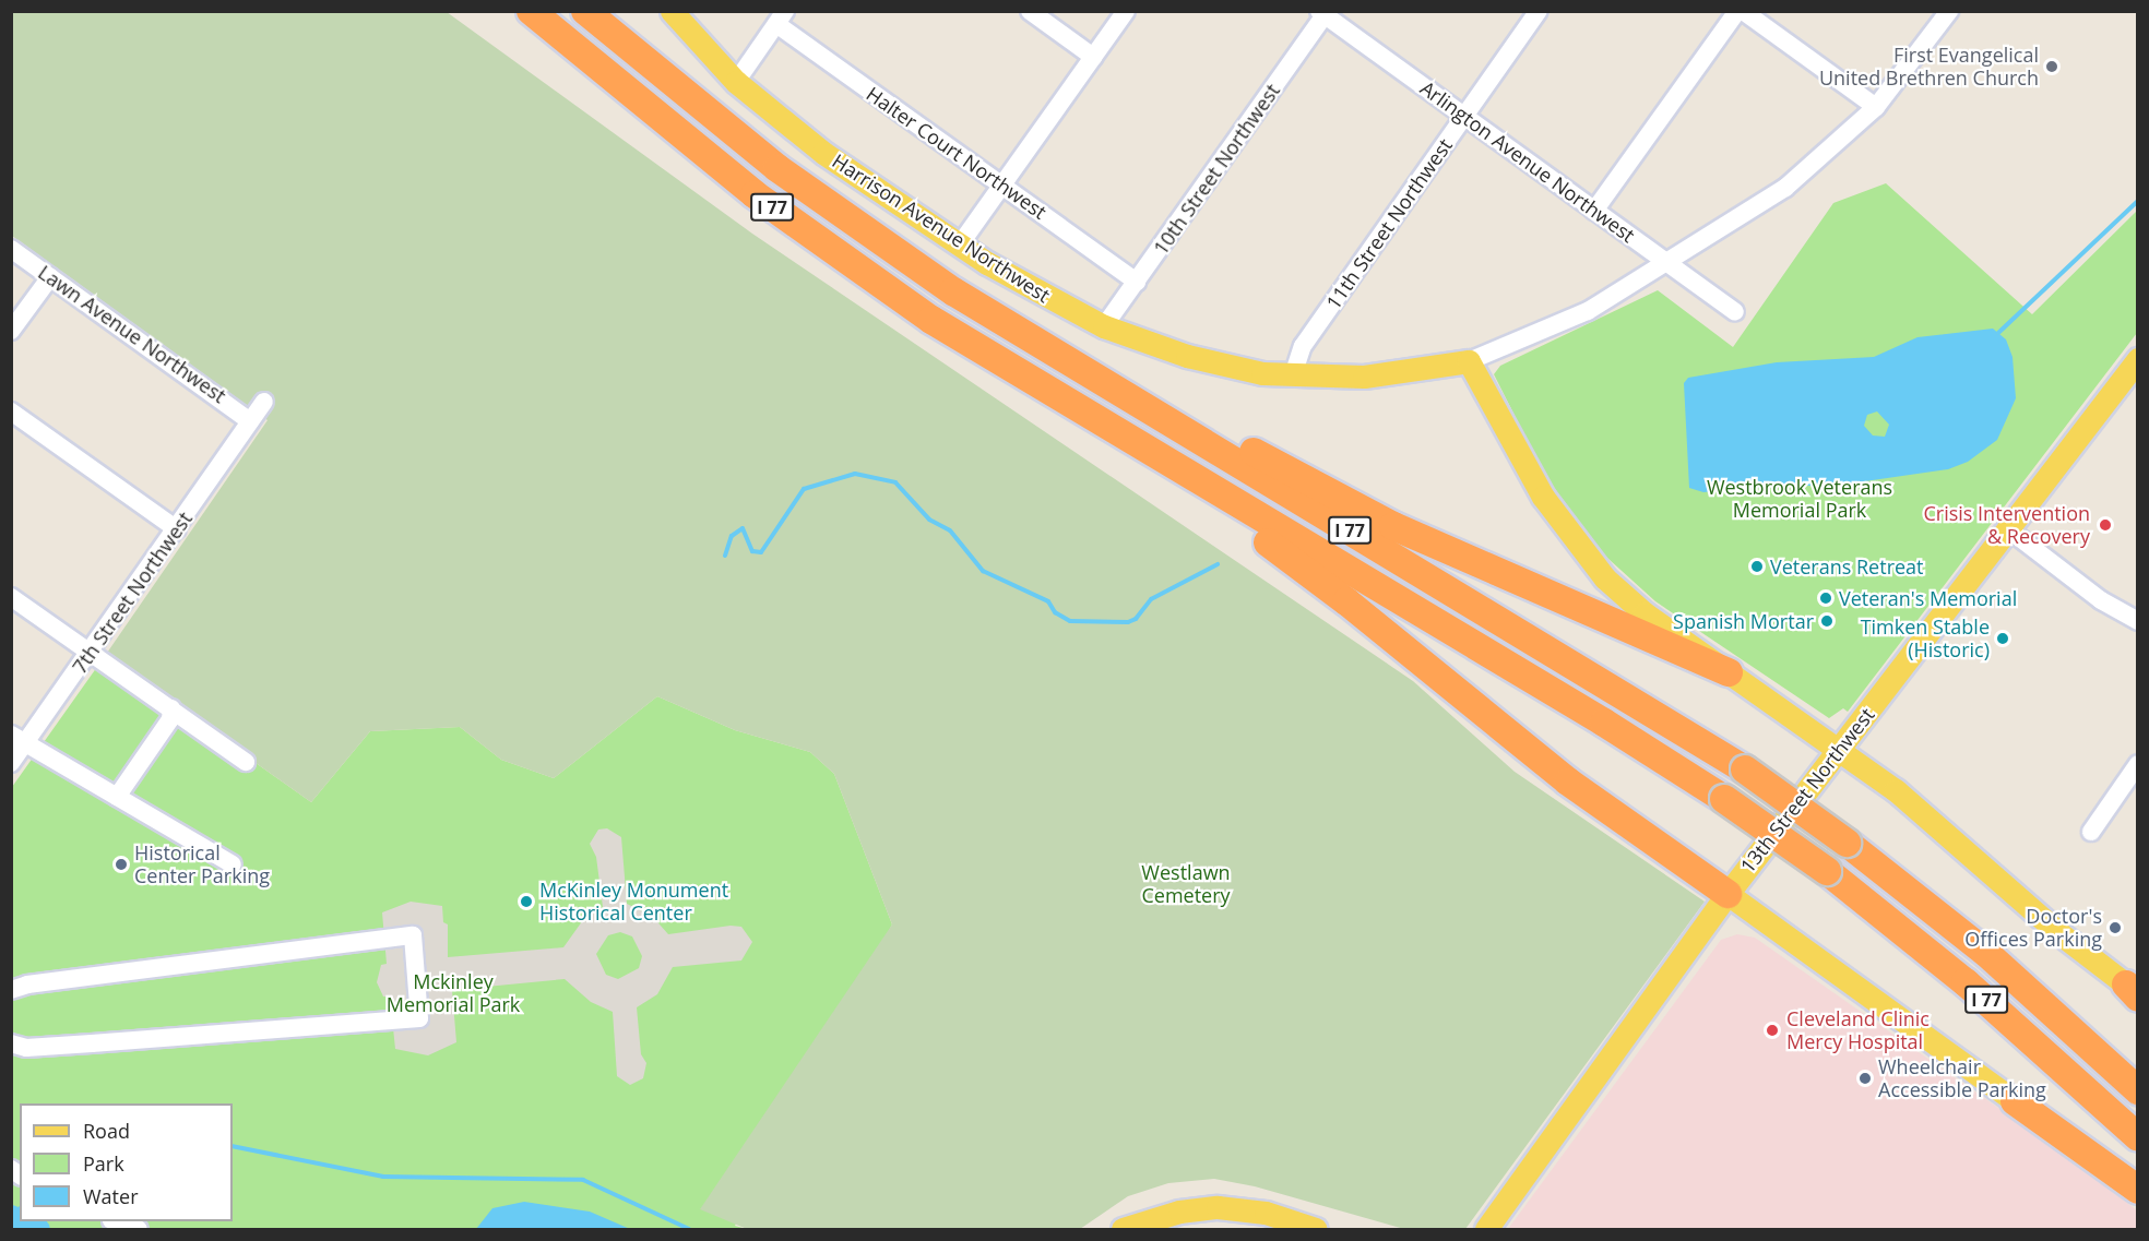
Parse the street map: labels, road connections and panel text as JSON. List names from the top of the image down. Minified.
{"streets":{"highway":["I 77"],"main road":["Harrison Avenue Northwest","13th Street Northwest"],"street":["Halter Court Northwest","Arlington Avenue Northwest","10th Street Northwest","11th Street Northwest","Lawn Avenue Northwest","7th Street Northwest"]},"crossings":[["Halter Court Northwest","10th Street Northwest"],["Arlington Avenue Northwest","10th Street Northwest"],["Arlington Avenue Northwest","11th Street Northwest"],["10th Street Northwest","Harrison Avenue Northwest"],["11th Street Northwest","Harrison Avenue Northwest"],["Lawn Avenue Northwest","7th Street Northwest"]],"parks":["Westbrook Veterans Memorial Park","Westlawn Cemetery","Mckinley Memorial Park"],"places":["First Evangelical United Brethren Church","Crisis Intervention & Recovery","Veterans Retreat","Veteran's Memorial","Spanish Mortar","Timken Stable (Historic)","Historical Center Parking","McKinley Monument Historical Center","Doctor's Offices Parking","Cleveland Clinic Mercy Hospital","Wheelchair Accessible Parking"],"legend":["Road","Park","Water"]}
